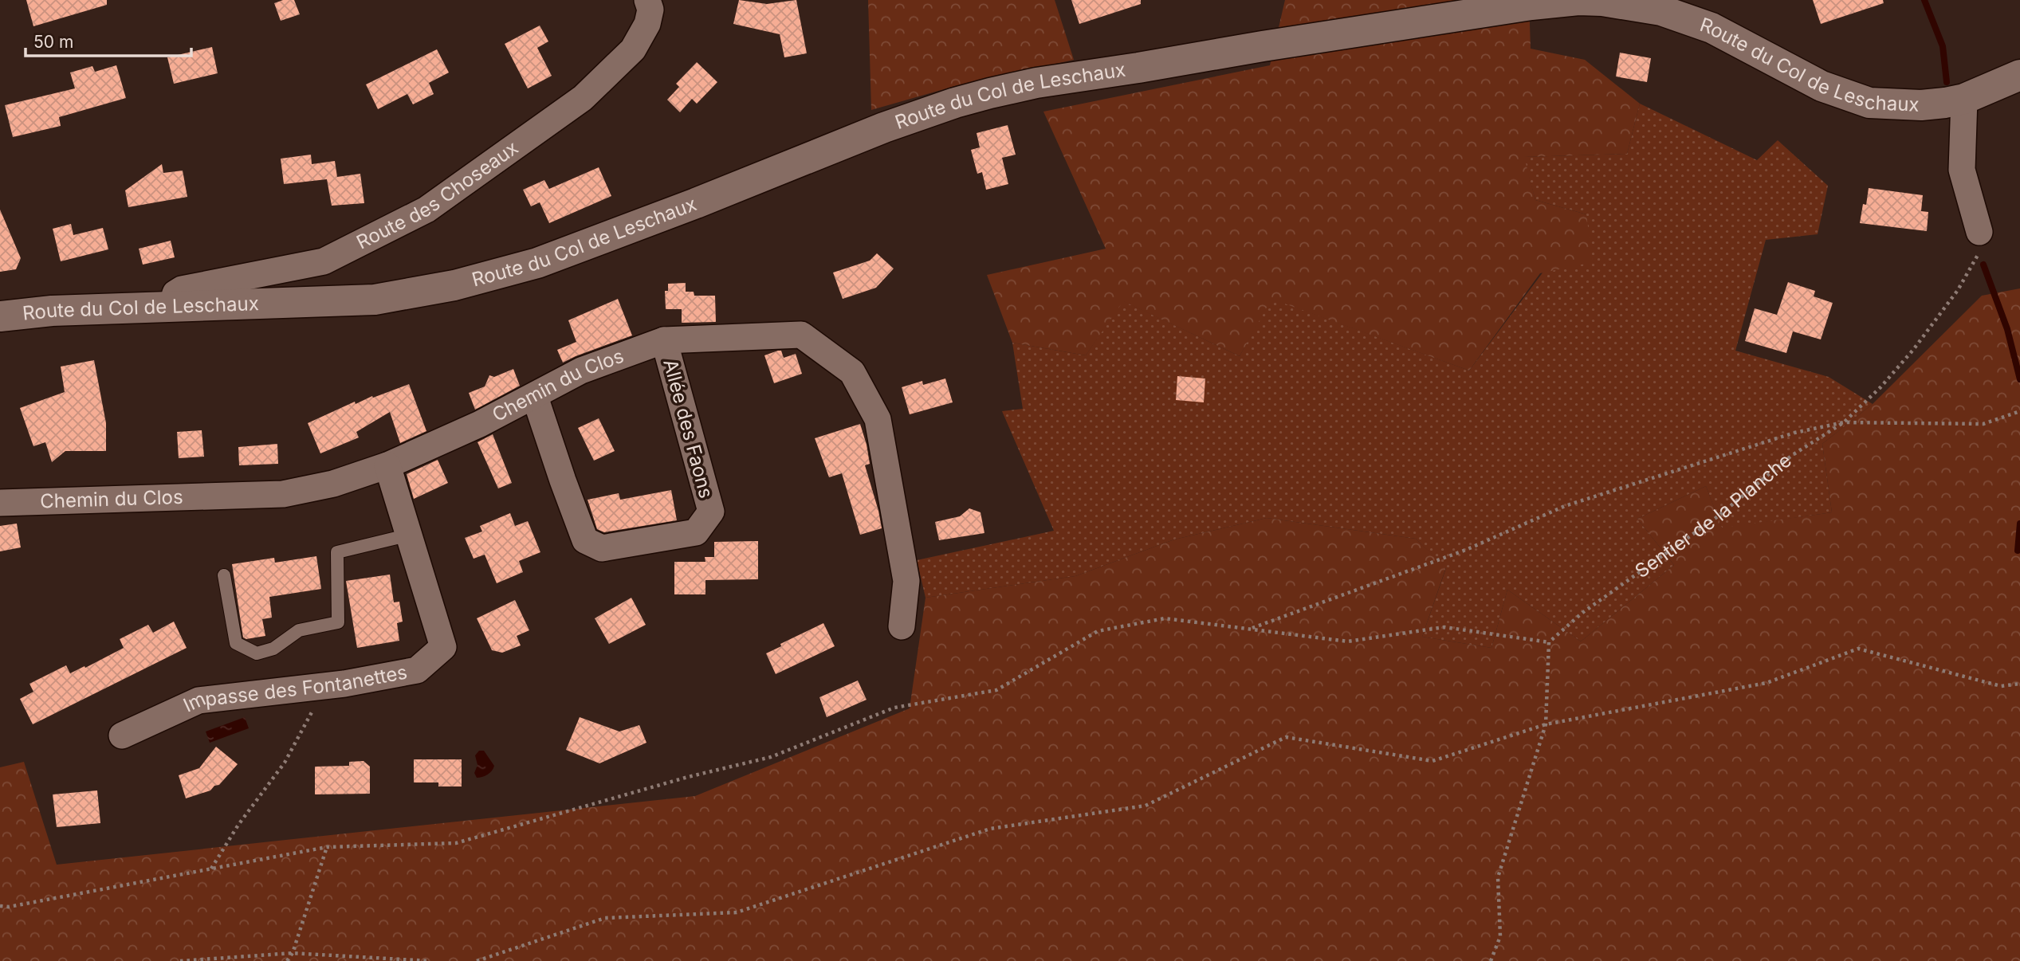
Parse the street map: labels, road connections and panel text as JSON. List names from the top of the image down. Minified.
{"streets":{"main road":["Route du Col de Leschaux"],"street":["Route des Choseaux","Chemin du Clos","Allée des Faons","Impasse des Fontanettes"],"path":["Sentier de la Planche"]},"crossings":[["Route du Col de Leschaux","Route des Choseaux"],["Chemin du Clos","Allée des Faons"],["Chemin du Clos","Impasse des Fontanettes"]],"scale_bar":"50 m"}
